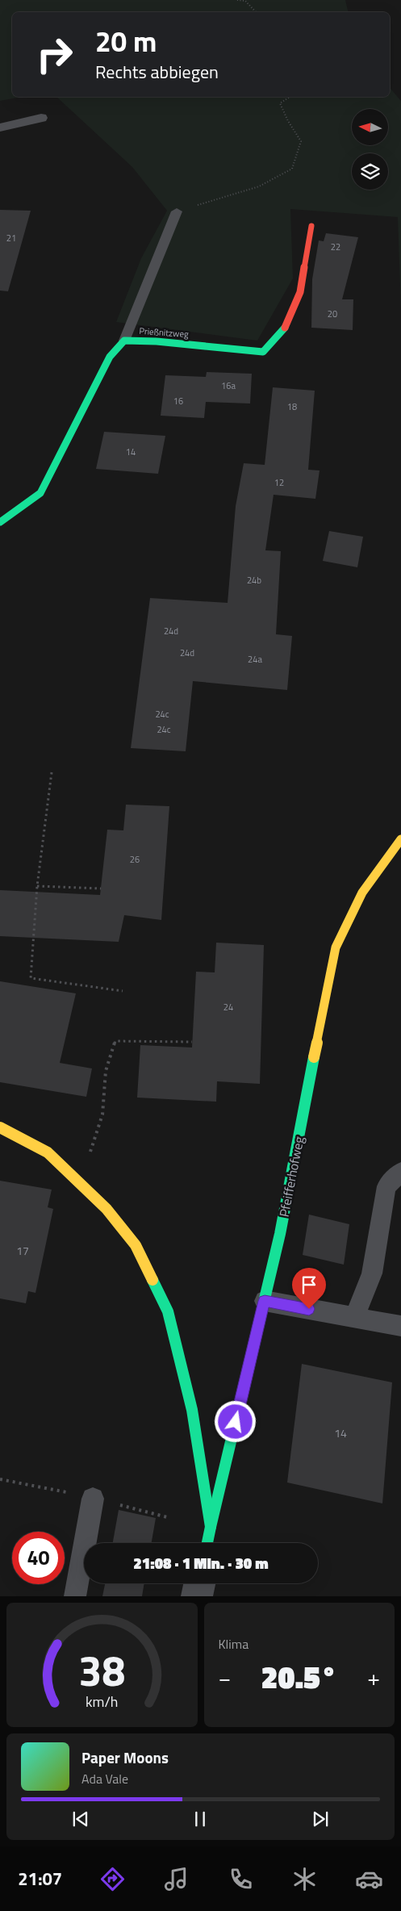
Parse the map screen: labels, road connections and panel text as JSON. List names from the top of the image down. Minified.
{"streets":{"street":["Prießnitzweg","Pfeifferhofweg"]},"house_numbers":["21","22","20","16a","16","18","14","12","24b","24d","24d","24a","24c","24c","26","24","17","14"],"north":"left","page":{"turn":["20 m","Rechts abbiegen"],"limit":"40","trip":"21:08 · 1 Min. · 30 m","tile":"Klima","heat":["−","20.5°","+"],"song":["Paper Moons","Ada Vale"],"tabs":"21:07","gauge":["38","km/h"]}}
